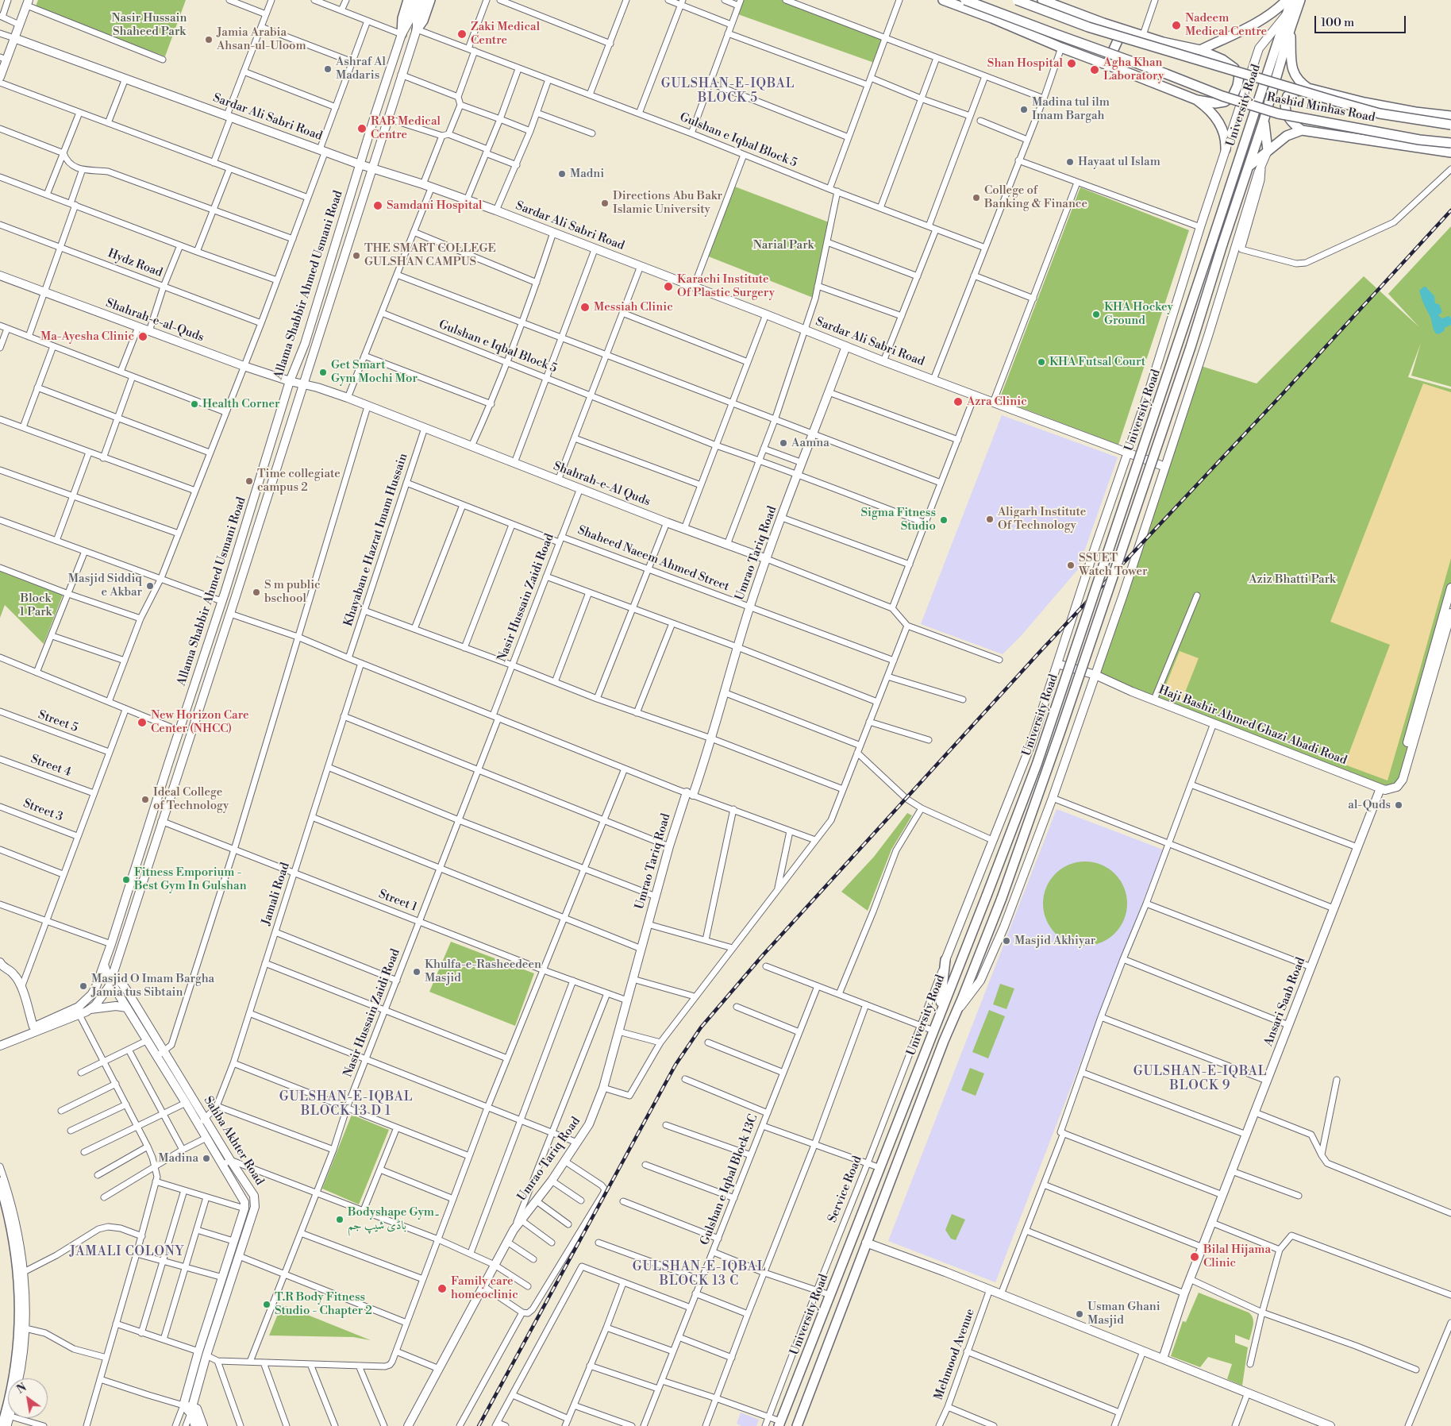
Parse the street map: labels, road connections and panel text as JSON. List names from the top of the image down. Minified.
{"streets":{"main road":["University Road","Rashid Minhas Road"],"street":["Sardar Ali Sabri Road","Gulshan e Iqbal Block 5","Hydz Road","Allama Shabbir Ahmed Usmani Road","Shahrah-e-al-Quds","Shahrah-e-Al Quds","Khayaban e Hazrat Imam Hussain","Umrao Tariq Road","Shaheed Naeem Ahmed Street","Nasir Hussain Zaidi Road","Street 5","Haji Bashir Ahmed Ghazi Abadi Road","Street 4","Street 3","Jamali Road","Street 1","Ansari Saab Road","Sahba Akhter Road","Gulshan e Iqbal Block 13C","Service Road","Mehmood Avenue"]},"crossings":[["Sardar Ali Sabri Road","Allama Shabbir Ahmed Usmani Road"],["Sardar Ali Sabri Road","Umrao Tariq Road"],["Gulshan e Iqbal Block 5","Allama Shabbir Ahmed Usmani Road"],["Gulshan e Iqbal Block 5","Umrao Tariq Road"],["Allama Shabbir Ahmed Usmani Road","Shahrah-e-al-Quds"],["Allama Shabbir Ahmed Usmani Road","Shahrah-e-Al Quds"],["Allama Shabbir Ahmed Usmani Road","Street 1"],["Allama Shabbir Ahmed Usmani Road","Sahba Akhter Road"],["Shahrah-e-al-Quds","Shahrah-e-Al Quds"],["Shahrah-e-Al Quds","Khayaban e Hazrat Imam Hussain"],["Shahrah-e-Al Quds","Umrao Tariq Road"],["Shahrah-e-Al Quds","Nasir Hussain Zaidi Road"],["Khayaban e Hazrat Imam Hussain","Shaheed Naeem Ahmed Street"],["Umrao Tariq Road","Shaheed Naeem Ahmed Street"],["Umrao Tariq Road","Street 1"],["Shaheed Naeem Ahmed Street","Nasir Hussain Zaidi Road"],["Nasir Hussain Zaidi Road","Street 1"],["Haji Bashir Ahmed Ghazi Abadi Road","Ansari Saab Road"],["Jamali Road","Street 1"],["Jamali Road","Sahba Akhter Road"]],"districts":["GULSHAN-E-IQBAL BLOCK 5","GULSHAN-E-IQBAL BLOCK 9","GULSHAN-E-IQBAL BLOCK 13 D 1","JAMALI COLONY","GULSHAN-E-IQBAL BLOCK 13 C"],"parks":["Nasir Hussain Shaheed Park","Narial Park","Aziz Bhatti Park","Block 1 Park"],"places":["Nadeem Medical Centre","Zaki Medical Centre","Jamia Arabia Ahsan-ul-Uloom","Shan Hospital","Ashraf Al Madaris","Agha Khan Laboratory","Madina tul ilm Imam Bargah","RAB Medical Centre","Hayaat ul Islam","Madni","College of Banking & Finance","Directions Abu Bakr Islamic University","Samdani Hospital","THE SMART COLLEGE GULSHAN CAMPUS","Karachi Institute Of Plastic Surgery","Messiah Clinic","KHA Hockey Ground","Ma-Ayesha Clinic","KHA Futsal Court","Get Smart Gym Mochi Mor","Azra Clinic","Health Corner","Aamna","Time collegiate campus 2","Aligarh Institute Of Technology","Sigma Fitness Studio","SSUET Watch Tower","Masjid Siddiq e Akbar","S m public bschool","New Horizon Care Center (NHCC)","Ideal College of Technology","al-Quds","Fitness Emporium - Best Gym In Gulshan","Masjid Akhiyar","Khulfa-e-Rasheedeen Masjid","Masjid O Imam Bargha Jamia tus Sibtain","Madina","Bodyshape Gym۔ باڈی شیپ جم","Bilal Hijama Clinic","Family care homeoclinic","T.R Body Fitness Studio - Chapter 2","Usman Ghani Masjid"],"scale_bar":"100 m","north":"top left"}
